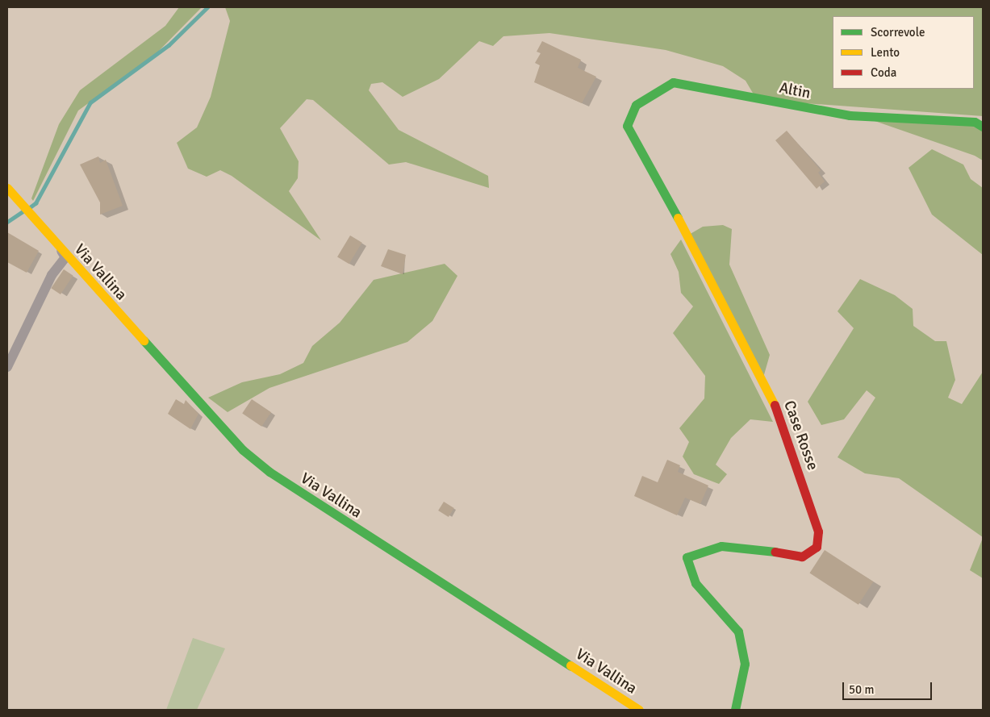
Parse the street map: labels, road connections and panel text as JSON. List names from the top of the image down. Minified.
{"streets":{"street":["Altin","Via Vallina","Case Rosse"]},"crossings":[["Altin","Case Rosse"]],"legend":["Scorrevole","Lento","Coda"],"scale_bar":"50 m"}
